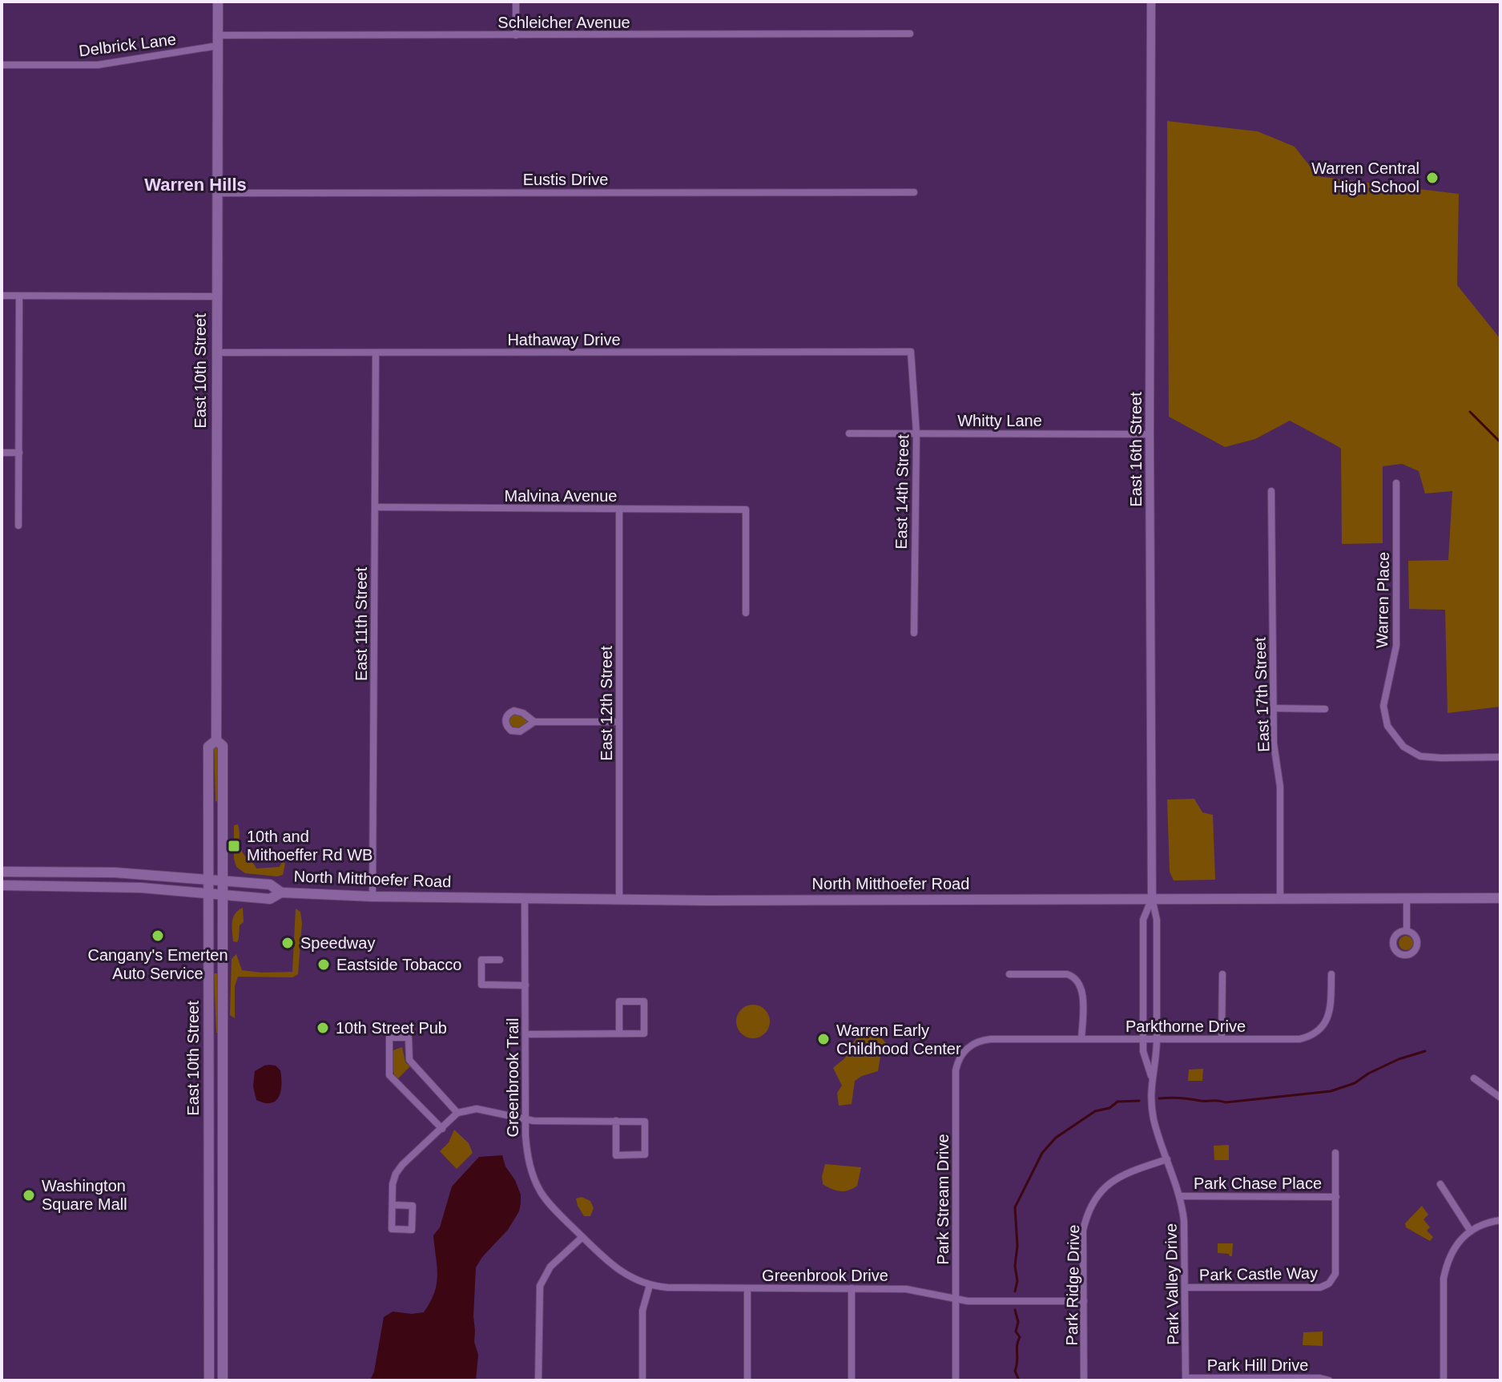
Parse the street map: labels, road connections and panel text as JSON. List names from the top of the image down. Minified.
{"streets":{"main road":["East 10th Street","North Mitthoefer Road"],"street":["Schleicher Avenue","Delbrick Lane","Eustis Drive","Hathaway Drive","Whitty Lane","East 16th Street","East 14th Street","Malvina Avenue","Warren Place","East 11th Street","East 17th Street","East 12th Street","Parkthorne Drive","Greenbrook Trail","Park Chase Place","Park Stream Drive","Park Castle Way","Greenbrook Drive","Park Valley Drive","Park Ridge Drive","Park Hill Drive"]},"crossings":[["Schleicher Avenue","Delbrick Lane"],["Schleicher Avenue","East 10th Street"],["Delbrick Lane","East 10th Street"],["Eustis Drive","East 10th Street"],["Hathaway Drive","East 10th Street"],["Hathaway Drive","East 14th Street"],["Hathaway Drive","East 11th Street"],["East 10th Street","North Mitthoefer Road"],["Whitty Lane","East 16th Street"],["Whitty Lane","East 14th Street"],["East 16th Street","North Mitthoefer Road"],["East 16th Street","Park Valley Drive"],["Malvina Avenue","East 11th Street"],["Malvina Avenue","East 12th Street"],["East 11th Street","North Mitthoefer Road"],["East 17th Street","North Mitthoefer Road"],["East 12th Street","North Mitthoefer Road"],["North Mitthoefer Road","Greenbrook Trail"],["North Mitthoefer Road","Park Valley Drive"],["Parkthorne Drive","Park Stream Drive"],["Parkthorne Drive","Park Valley Drive"],["Greenbrook Trail","Greenbrook Drive"],["Park Chase Place","Park Castle Way"],["Park Chase Place","Park Valley Drive"],["Park Stream Drive","Greenbrook Drive"],["Park Castle Way","Park Valley Drive"],["Greenbrook Drive","Park Ridge Drive"],["Park Valley Drive","Park Ridge Drive"],["Park Valley Drive","Park Hill Drive"]],"districts":["Warren Hills"],"places":{"other":["Warren Central High School","Cangany's Emerten Auto Service","Speedway","Eastside Tobacco","10th Street Pub","Warren Early Childhood Center","Washington Square Mall"],"transit":["10th and Mithoeffer Rd WB"]}}
